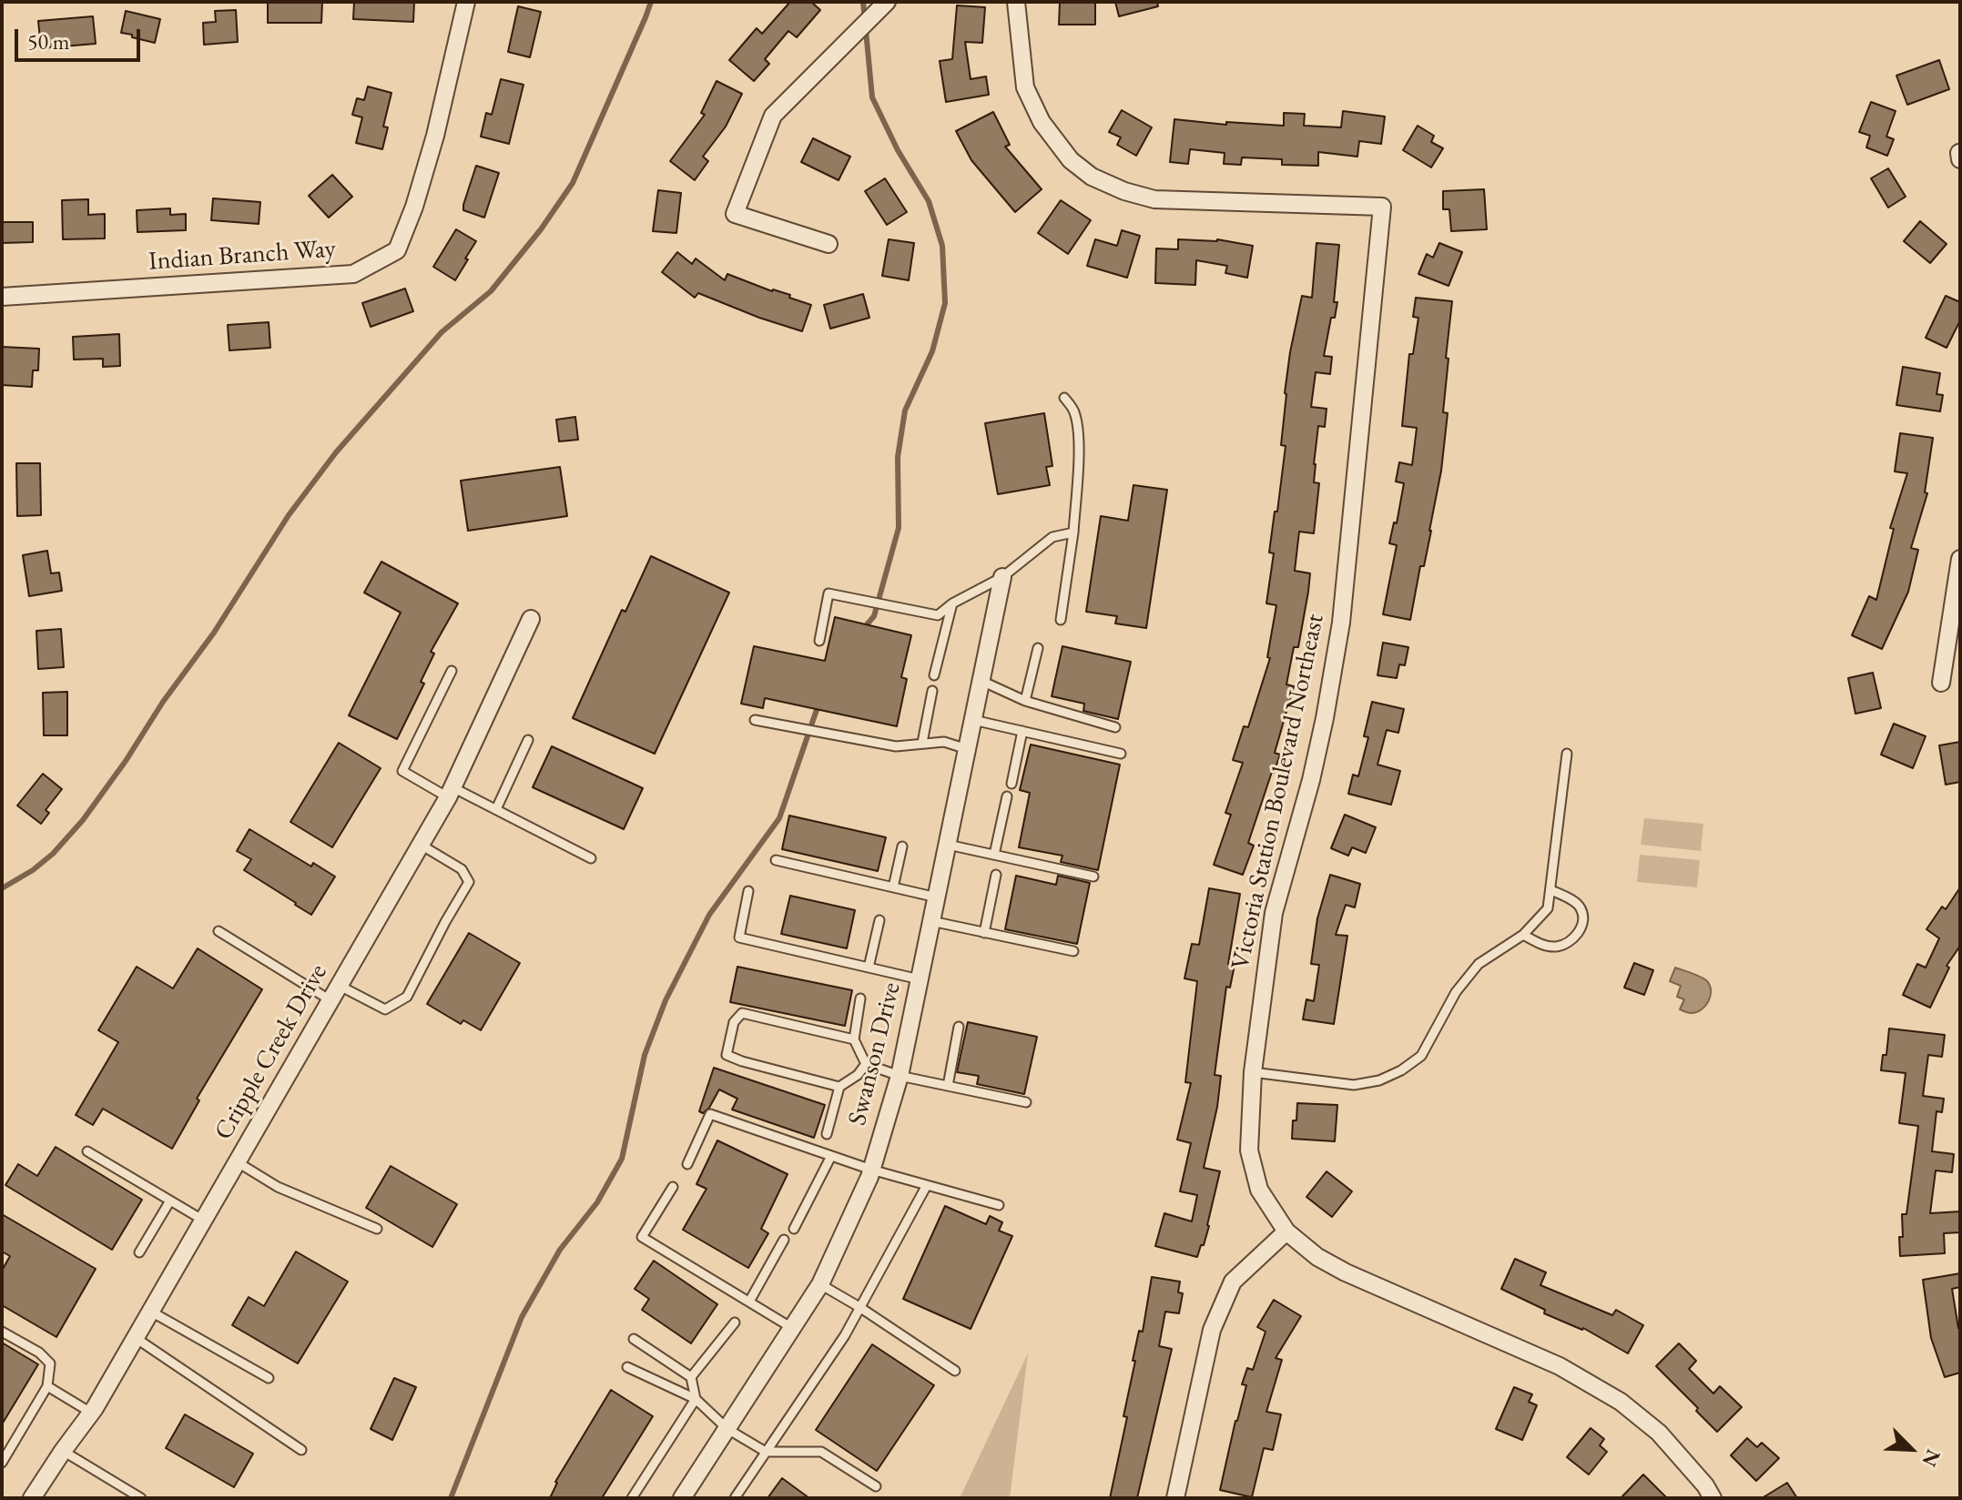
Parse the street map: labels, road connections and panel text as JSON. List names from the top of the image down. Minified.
{"streets":{"street":["Indian Branch Way","Victoria Station Boulevard Northeast","Cripple Creek Drive","Swanson Drive"]},"scale_bar":"50 m","north":"bottom right"}
